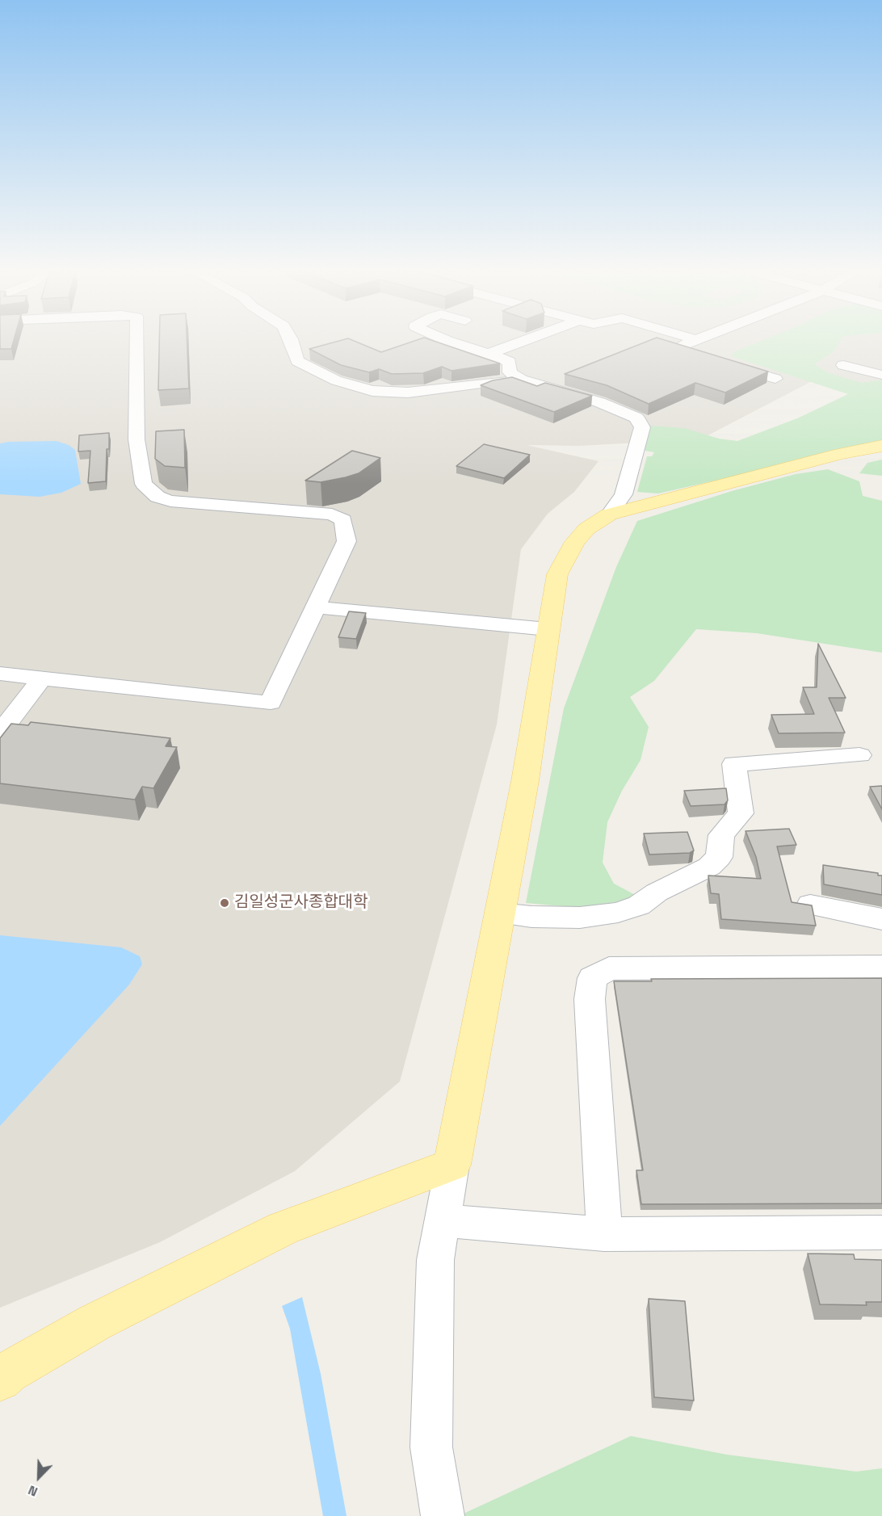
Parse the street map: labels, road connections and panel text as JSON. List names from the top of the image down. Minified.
{"places":["김일성군사종합대학"],"north":"bottom left"}
